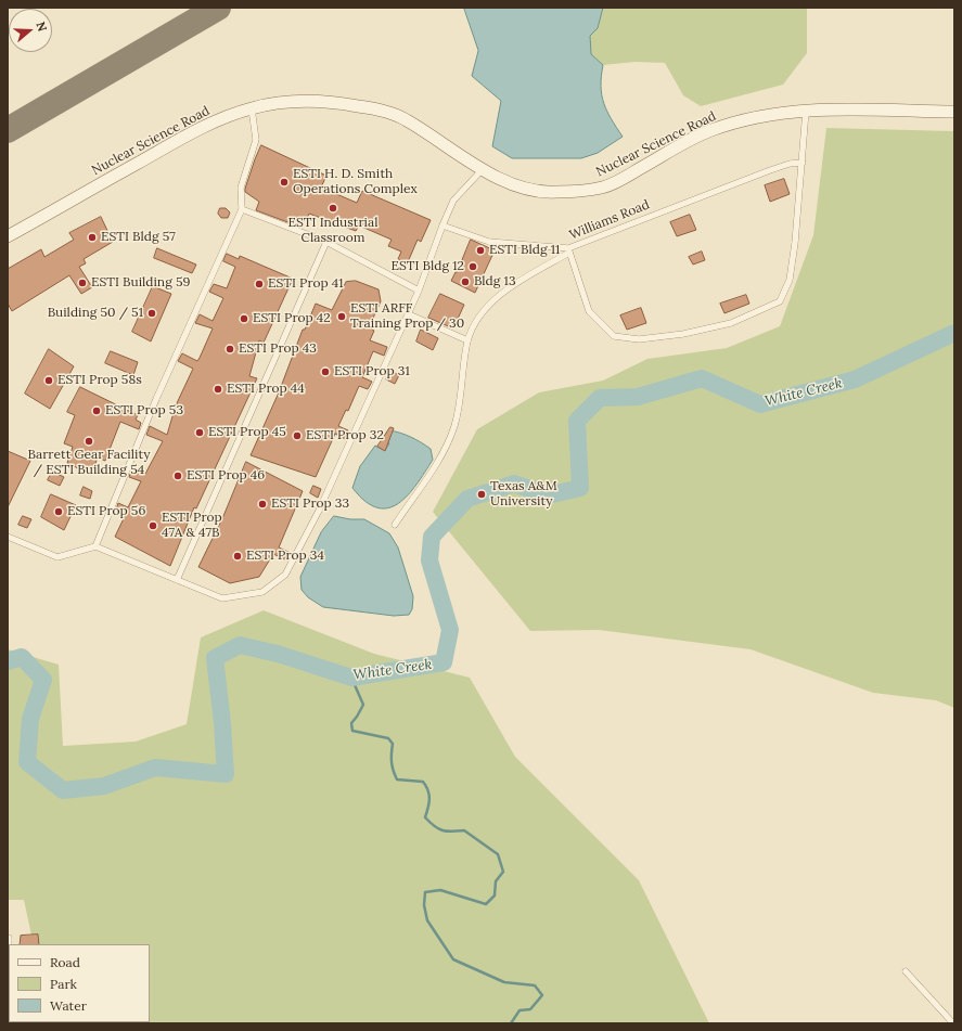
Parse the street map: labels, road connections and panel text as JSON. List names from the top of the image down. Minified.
{"streets":{"street":["Nuclear Science Road"],"lane":["Williams Road"]},"water":["White Creek"],"places":["ESTI H. D. Smith Operations Complex","ESTI Industrial Classroom","ESTI Bldg 57","ESTI Bldg 11","ESTI Bldg 12","Bldg 13","ESTI Building 59","ESTI Prop 41","Building 50 / 51","ESTI ARFF Training Prop / 30","ESTI Prop 42","ESTI Prop 43","ESTI Prop 31","ESTI Prop 58s","ESTI Prop 44","ESTI Prop 53","ESTI Prop 45","ESTI Prop 32","Barrett Gear Facility / ESTI Building 54","ESTI Prop 46","Texas A&M University","ESTI Prop 33","ESTI Prop 56","ESTI Prop 47A & 47B","ESTI Prop 34"],"legend":["Road","Park","Water"],"north":"right"}
